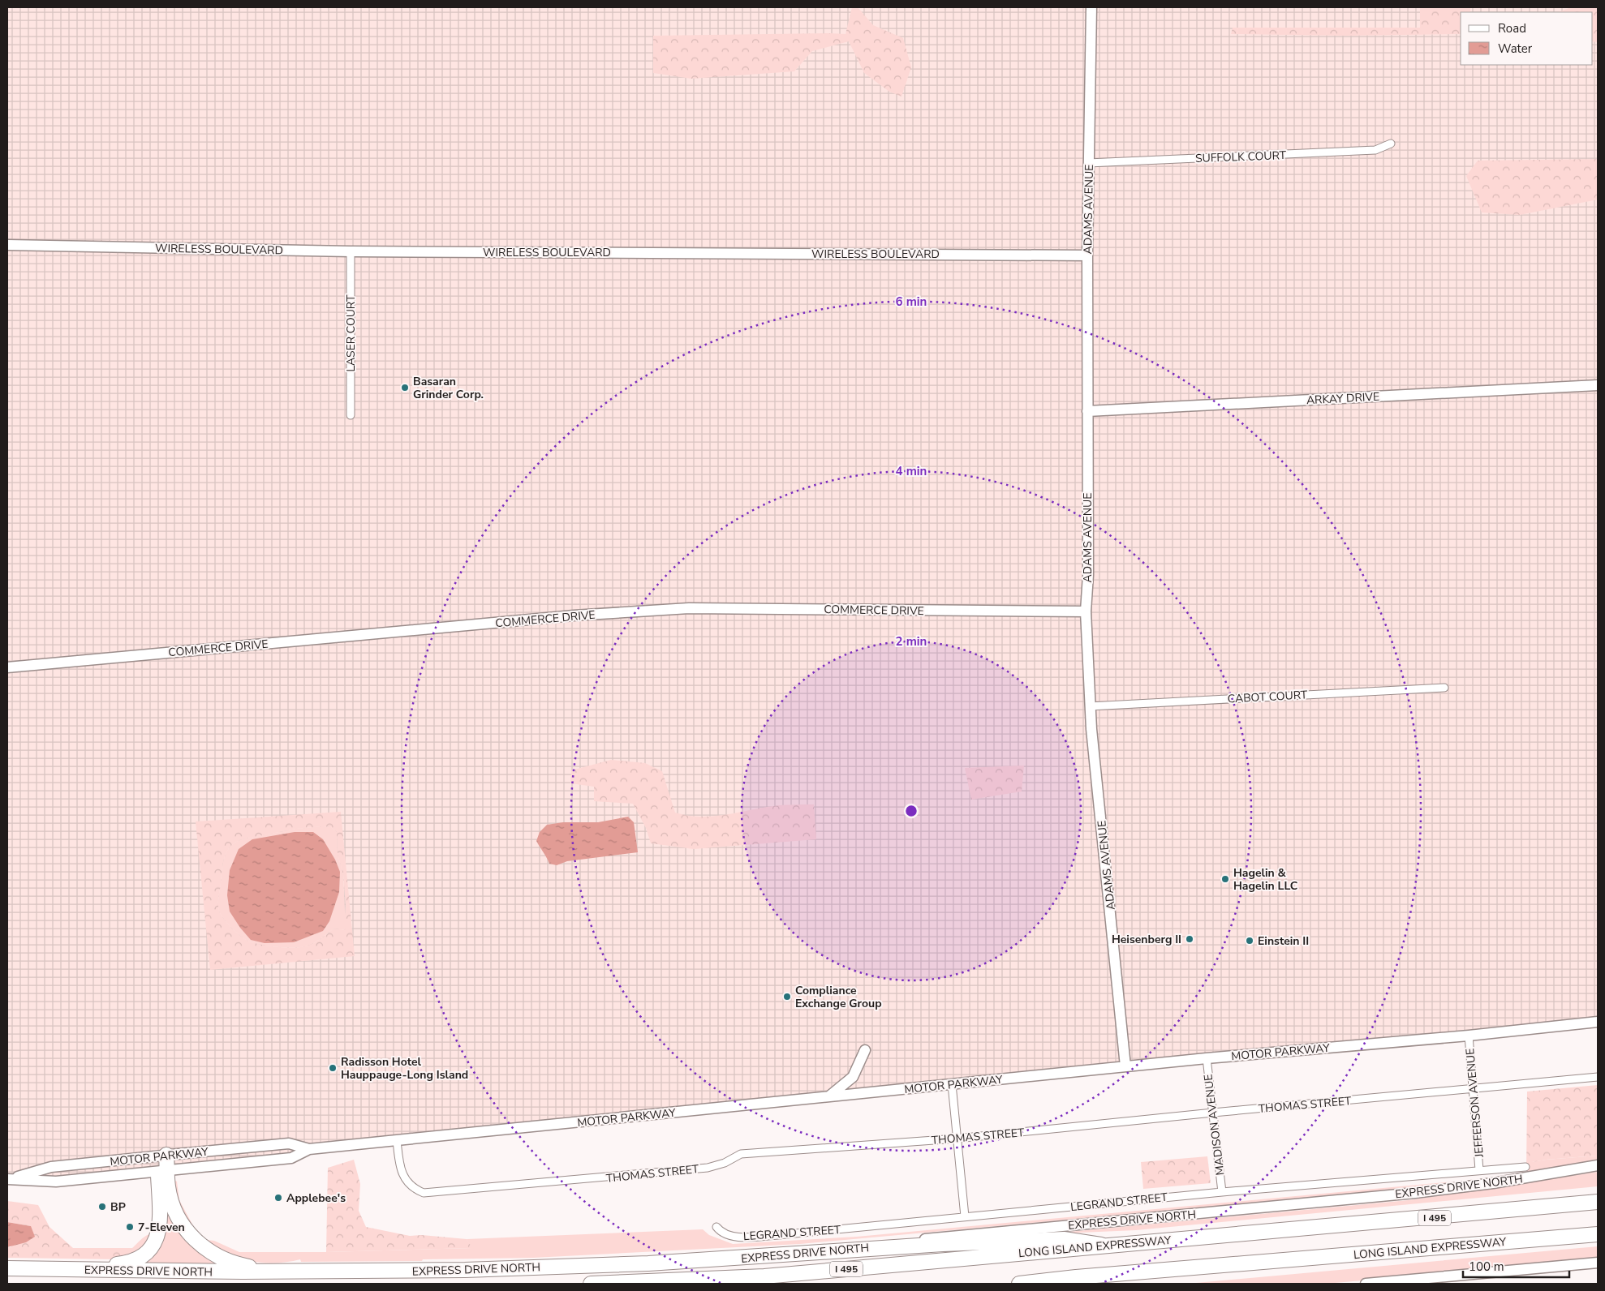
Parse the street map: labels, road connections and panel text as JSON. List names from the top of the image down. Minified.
{"streets":{"highway":["EXPRESS DRIVE NORTH","I 495","LONG ISLAND EXPRESSWAY"],"street":["SUFFOLK COURT","ADAMS AVENUE","WIRELESS BOULEVARD","LASER COURT","ARKAY DRIVE","COMMERCE DRIVE","CABOT COURT","MOTOR PARKWAY","JEFFERSON AVENUE","THOMAS STREET","MADISON AVENUE","LEGRAND STREET"]},"crossings":[["SUFFOLK COURT","ADAMS AVENUE"],["ADAMS AVENUE","WIRELESS BOULEVARD"],["ADAMS AVENUE","ARKAY DRIVE"],["ADAMS AVENUE","COMMERCE DRIVE"],["ADAMS AVENUE","CABOT COURT"],["ADAMS AVENUE","MOTOR PARKWAY"],["WIRELESS BOULEVARD","LASER COURT"],["MOTOR PARKWAY","JEFFERSON AVENUE"],["MOTOR PARKWAY","THOMAS STREET"],["MOTOR PARKWAY","MADISON AVENUE"],["JEFFERSON AVENUE","THOMAS STREET"],["JEFFERSON AVENUE","LEGRAND STREET"],["THOMAS STREET","MADISON AVENUE"],["MADISON AVENUE","LEGRAND STREET"]],"places":["Basaran Grinder Corp.","Hagelin & Hagelin LLC","Heisenberg II","Einstein II","Compliance Exchange Group","Radisson Hotel Hauppauge-Long Island","Applebee's","BP","7-Eleven"],"legend":["Road","Water"],"scale_bar":"100 m","rings":["6 min","4 min","2 min"]}
